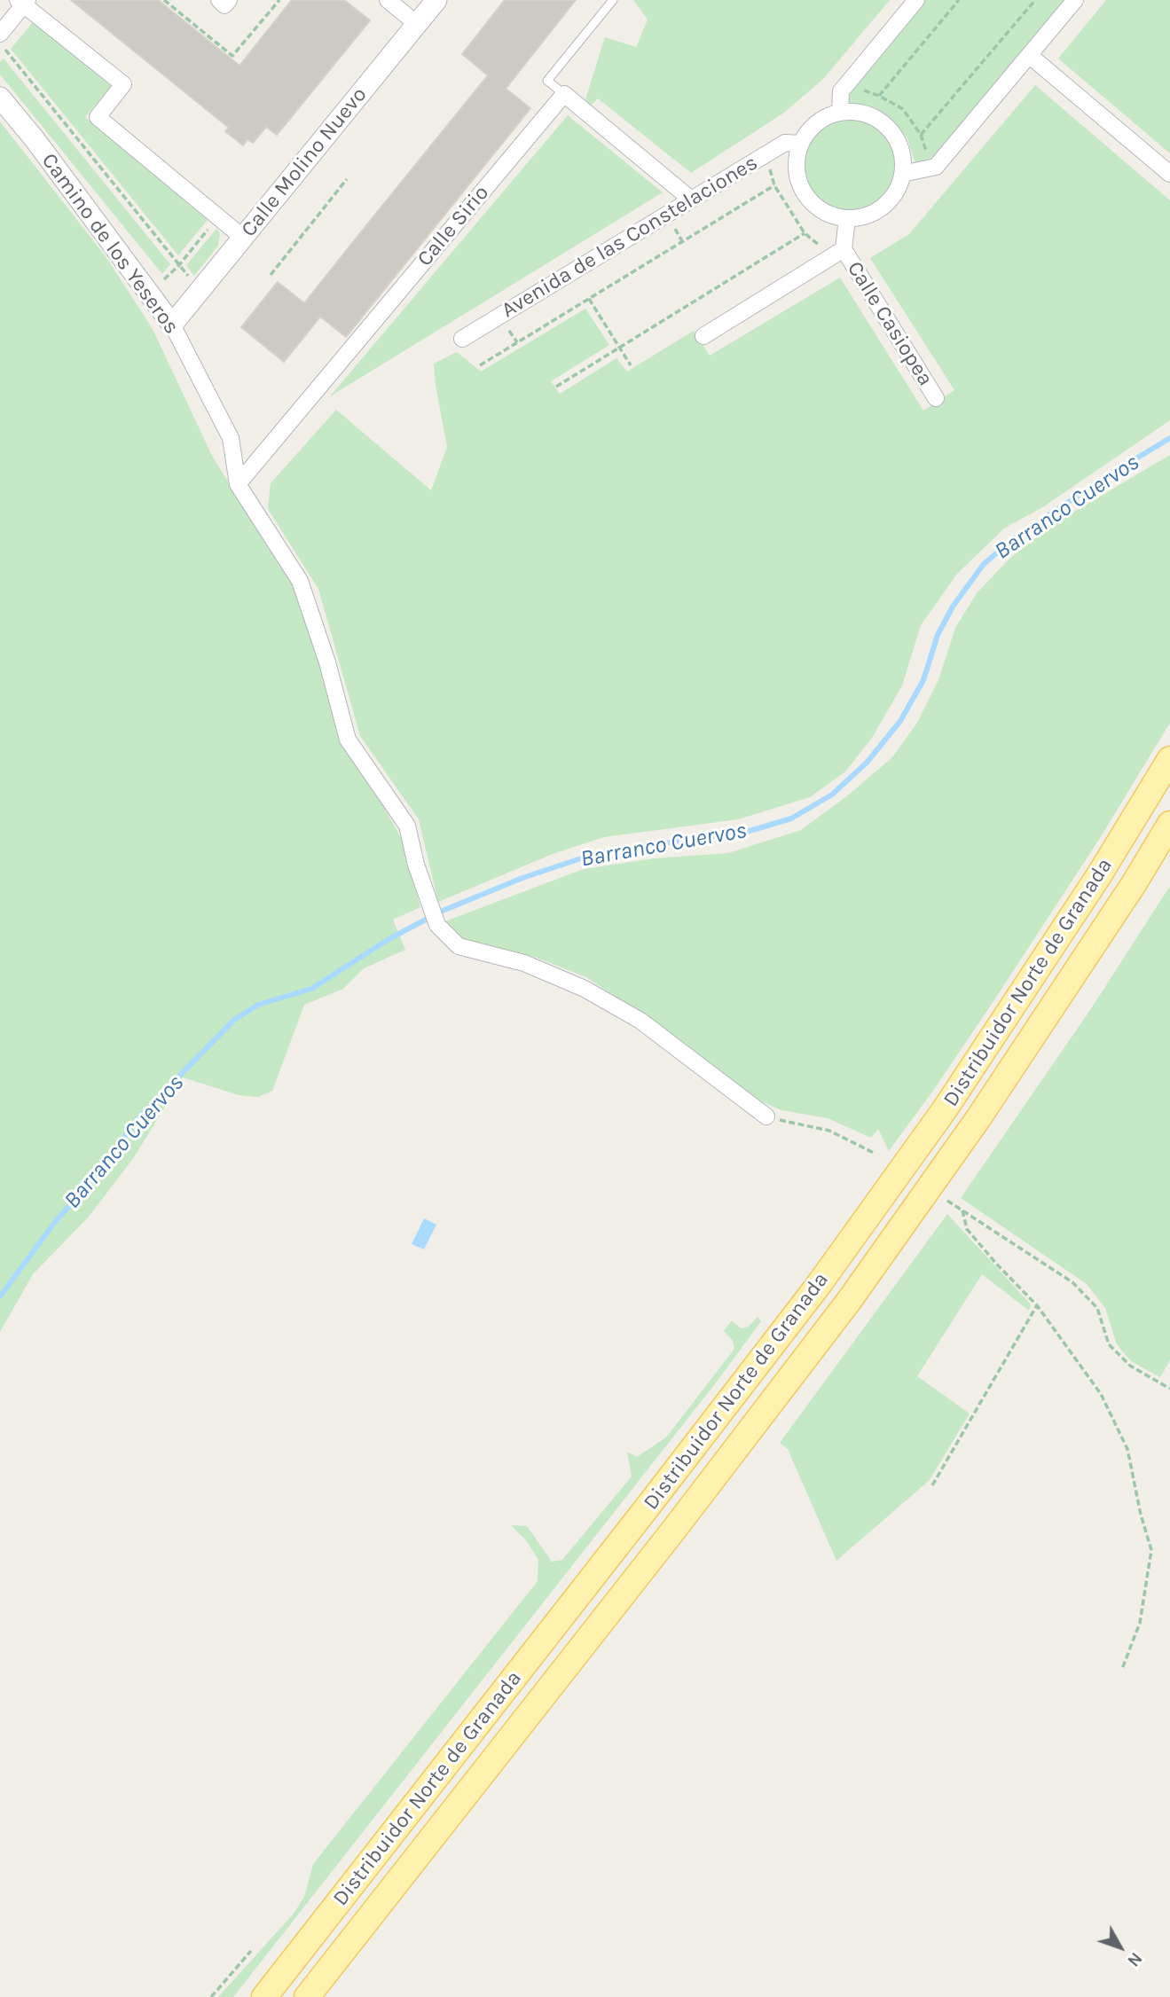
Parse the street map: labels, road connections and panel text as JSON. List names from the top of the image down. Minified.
{"streets":{"main road":["Distribuidor Norte de Granada"],"street":["Calle Molino Nuevo","Calle Sirio","Avenida de las Constelaciones","Camino de los Yeseros","Calle Casiopea"]},"crossings":[["Calle Molino Nuevo","Camino de los Yeseros"],["Calle Sirio","Camino de los Yeseros"]],"water":["Barranco Cuervos"],"north":"bottom right"}
